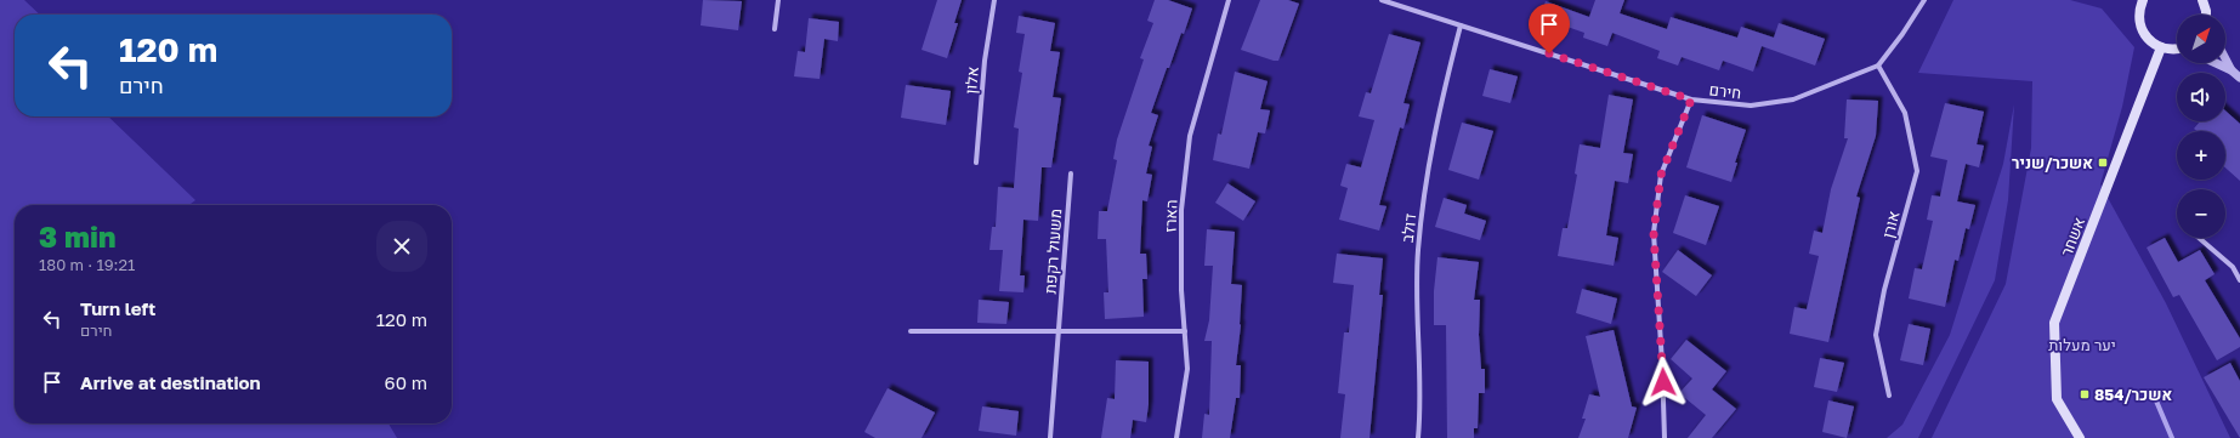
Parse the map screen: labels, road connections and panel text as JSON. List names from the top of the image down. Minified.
{"streets":{"main road":["אשחר"],"street":["אלון","חירם","הארז","אורן","דולב","משעול רקפת"]},"crossings":[["חירם","אורן"],["חירם","דולב"]],"parks":["יער מעלות"],"places":{"transit":["אשכר/שניר","אשכר/854"]},"north":"top right","page":{"map_buttons":["+","−"],"turn":["120 m","חירם"],"heading":["3 min","180 m · 19:21"],"list":[{"name":"Turn left","note":"חירם","value":"120 m"},{"name":"Arrive at destination","value":"60 m"}]}}
